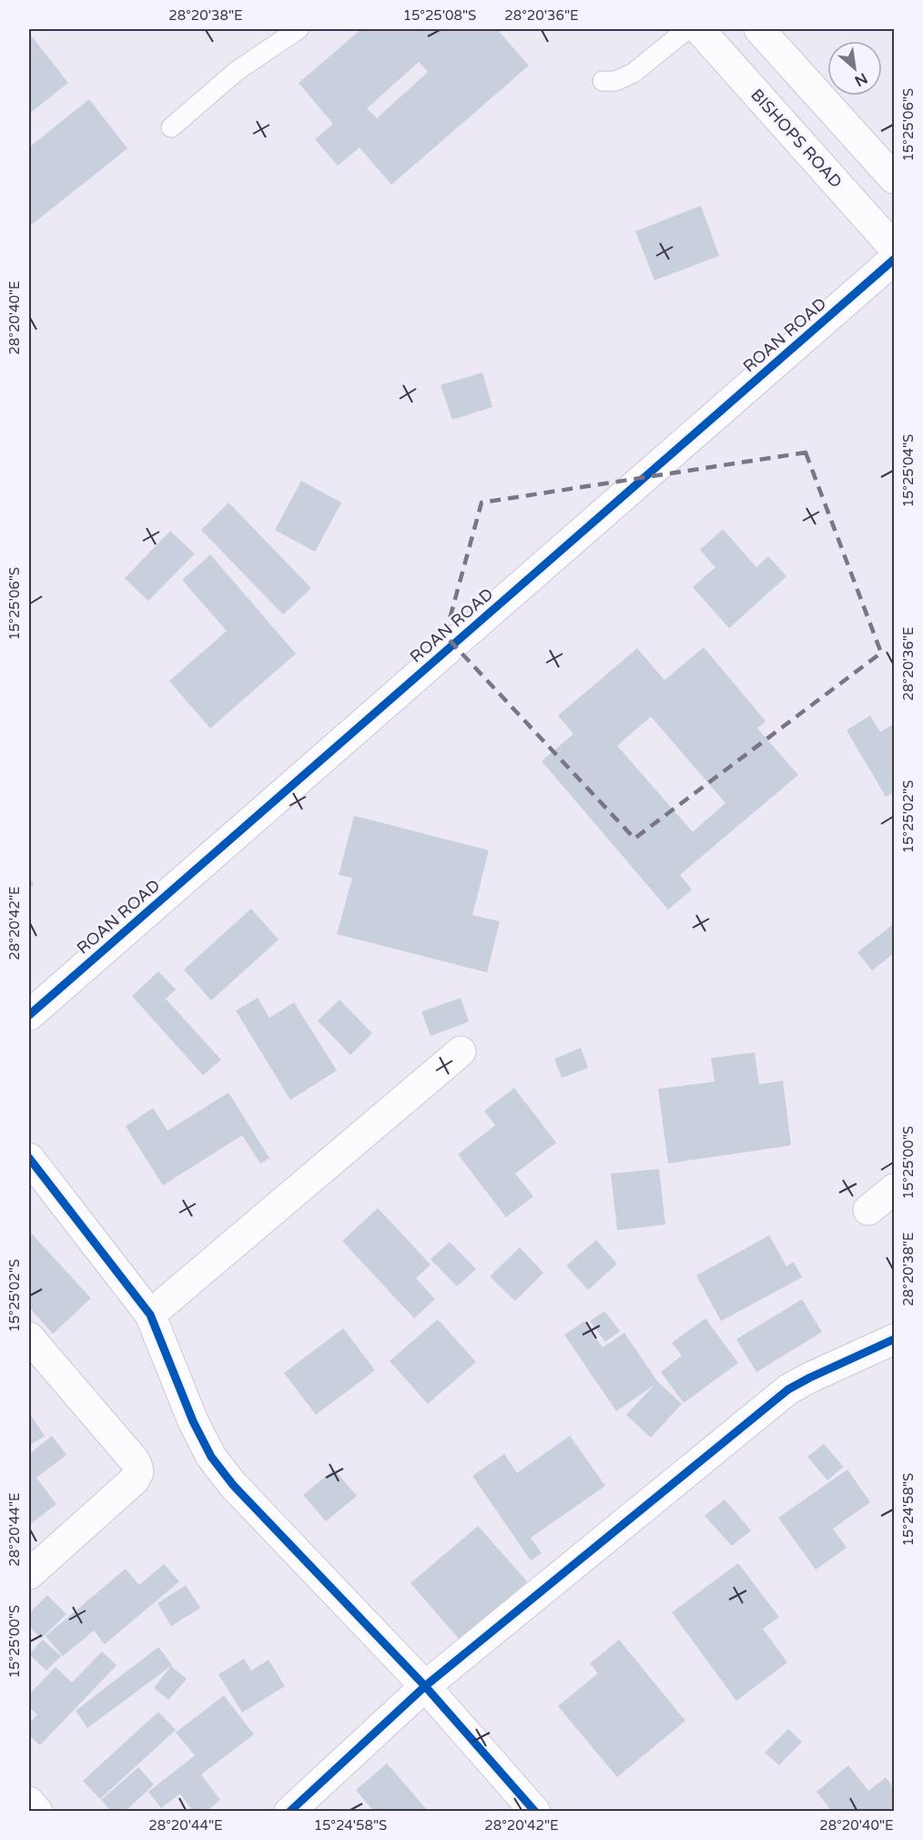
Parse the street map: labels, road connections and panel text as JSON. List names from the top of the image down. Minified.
{"streets":{"street":["BISHOPS ROAD","ROAN ROAD"]},"north":"bottom right","coordinates":["28°20'38\"E","15°25'08\"S","28°20'36\"E","15°25'06\"S","28°20'40\"E","15°25'04\"S","15°25'02\"S","28°20'42\"E","15°25'00\"S","15°24'58\"S","28°20'44\"E"]}
